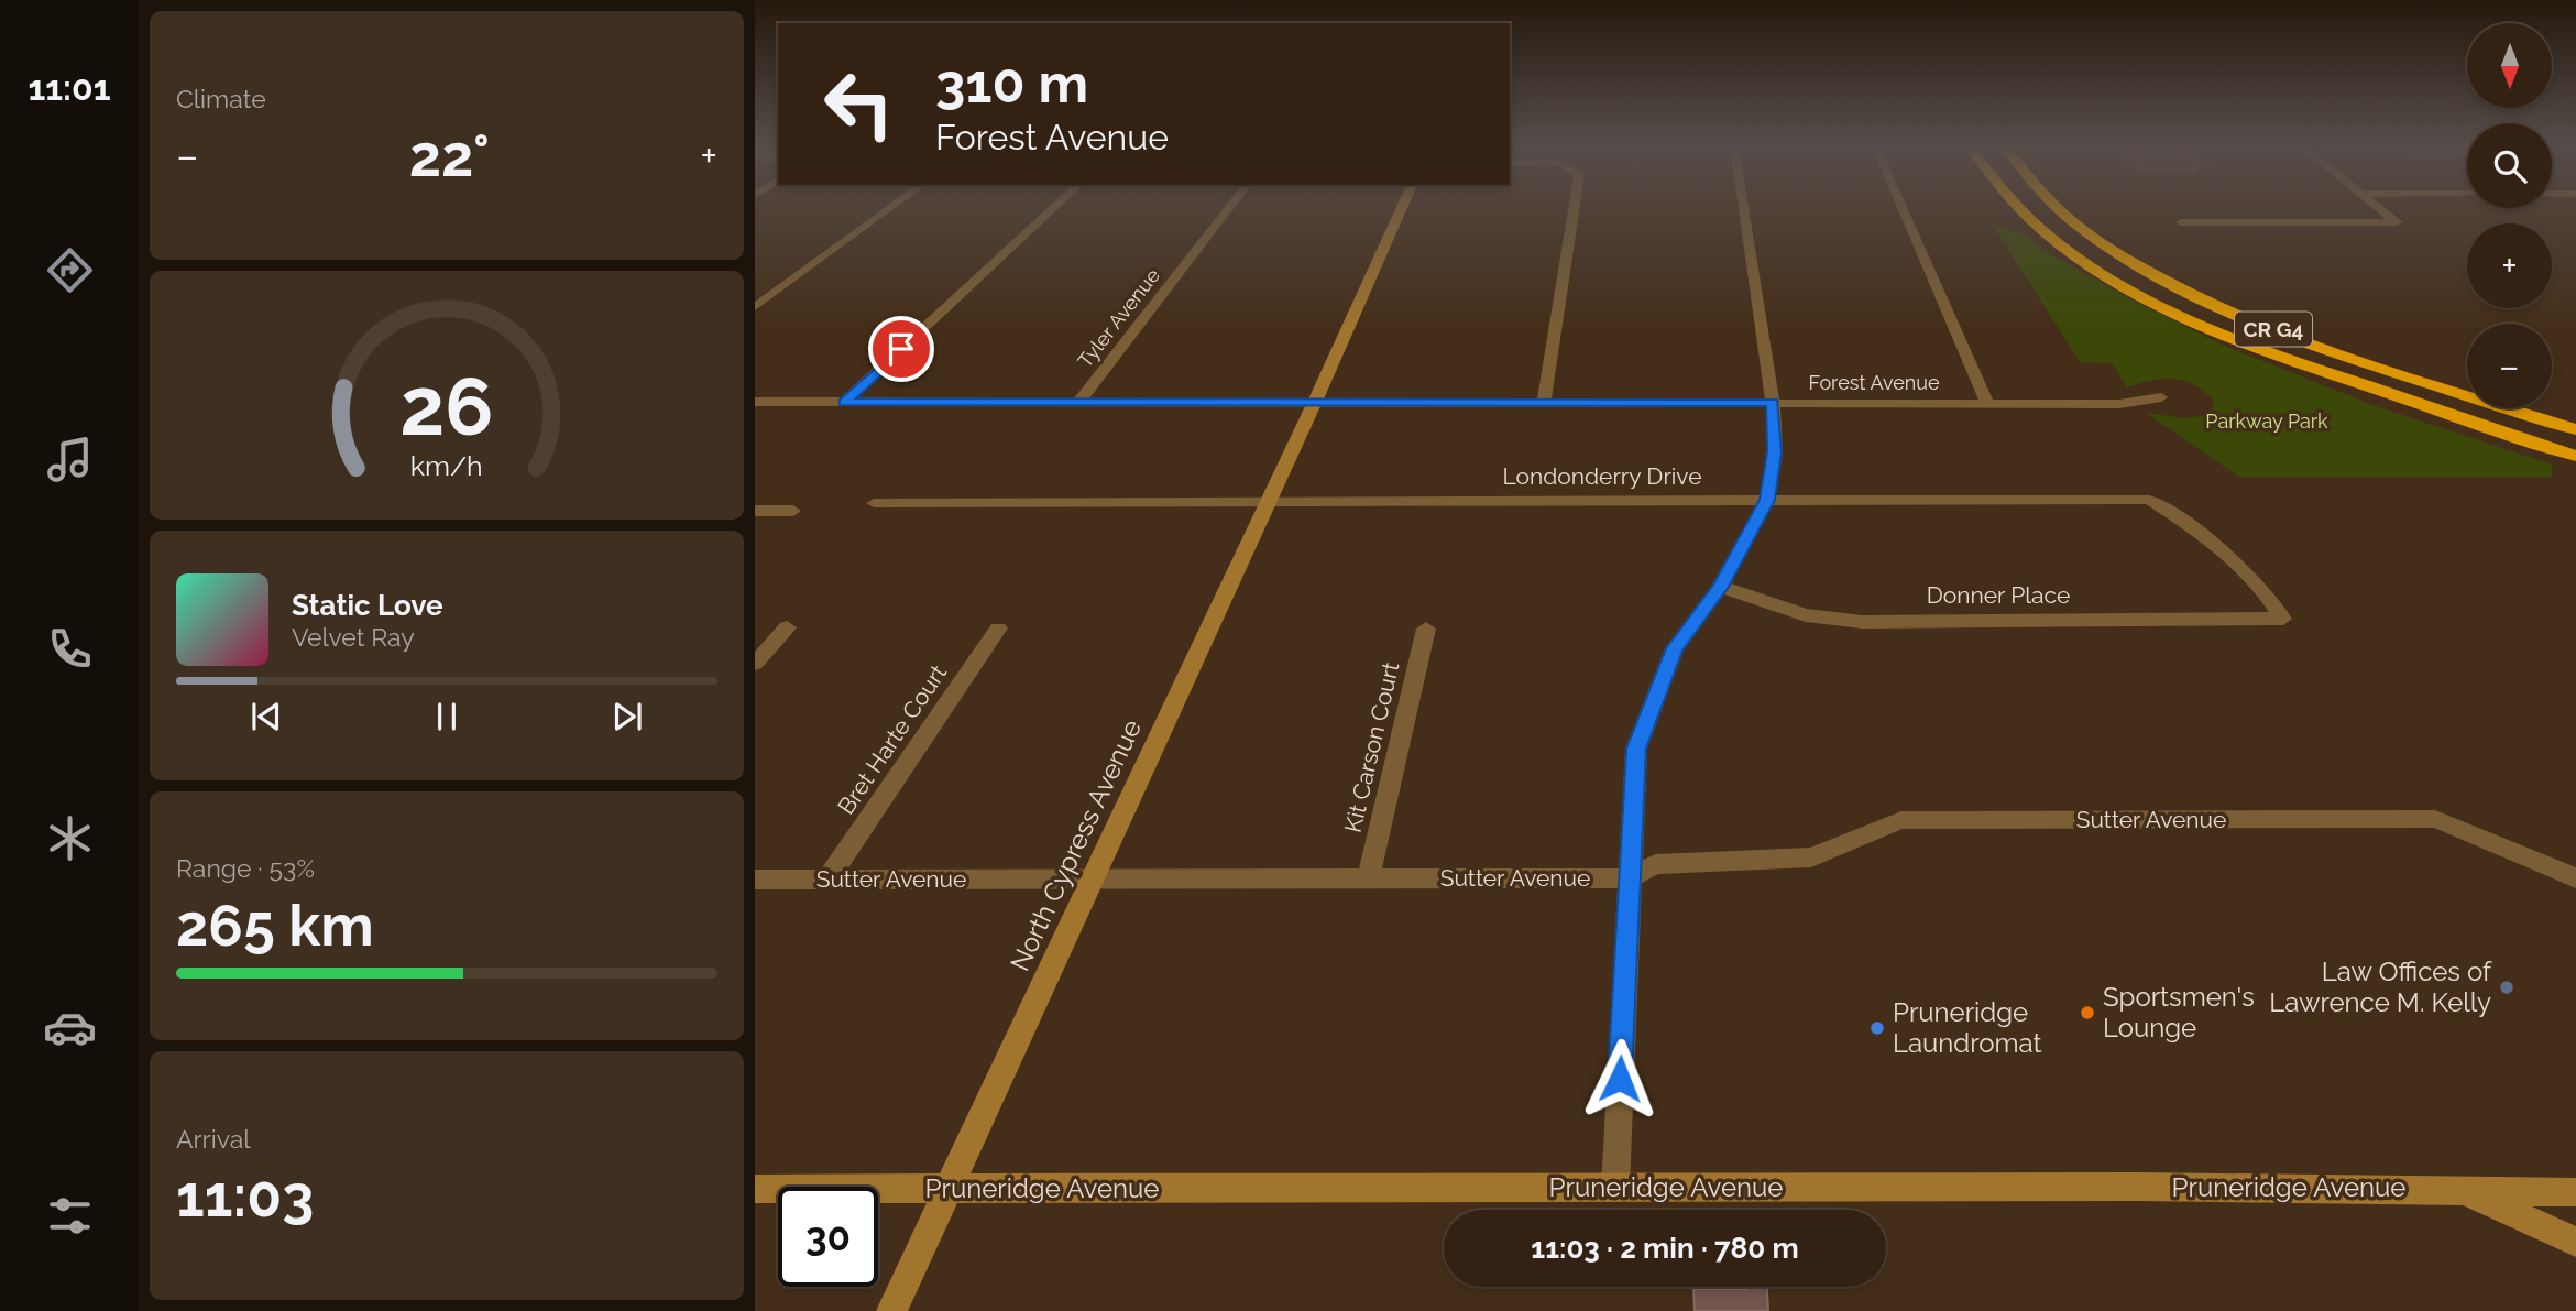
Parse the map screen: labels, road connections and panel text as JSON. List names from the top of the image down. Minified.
{"streets":{"highway":["CR G4"],"street":["Tyler Avenue","Forest Avenue","Londonderry Drive","Donner Place","Bret Harte Court","Kit Carson Court","Sutter Avenue","North Cypress Avenue","Pruneridge Avenue"]},"crossings":[["Tyler Avenue","Forest Avenue"],["Forest Avenue","North Cypress Avenue"],["Londonderry Drive","Donner Place"],["Londonderry Drive","North Cypress Avenue"],["Bret Harte Court","Sutter Avenue"],["Kit Carson Court","Sutter Avenue"],["Sutter Avenue","North Cypress Avenue"],["North Cypress Avenue","Pruneridge Avenue"]],"parks":["Parkway Park"],"places":["Law Offices of Lawrence M. Kelly","Sportsmen's Lounge","Pruneridge Laundromat"],"north":"bottom","page":{"tabs":"11:01","tile":["Climate",["Range · 53%","265 km"],["Arrival","11:03"]],"map_buttons":["+","−"],"turn":["310 m","Forest Avenue"],"heat":["−","22°","+"],"song":["Static Love","Velvet Ray"],"limit":"30","trip":"11:03 · 2 min · 780 m","gauge":["26","km/h"]}}
